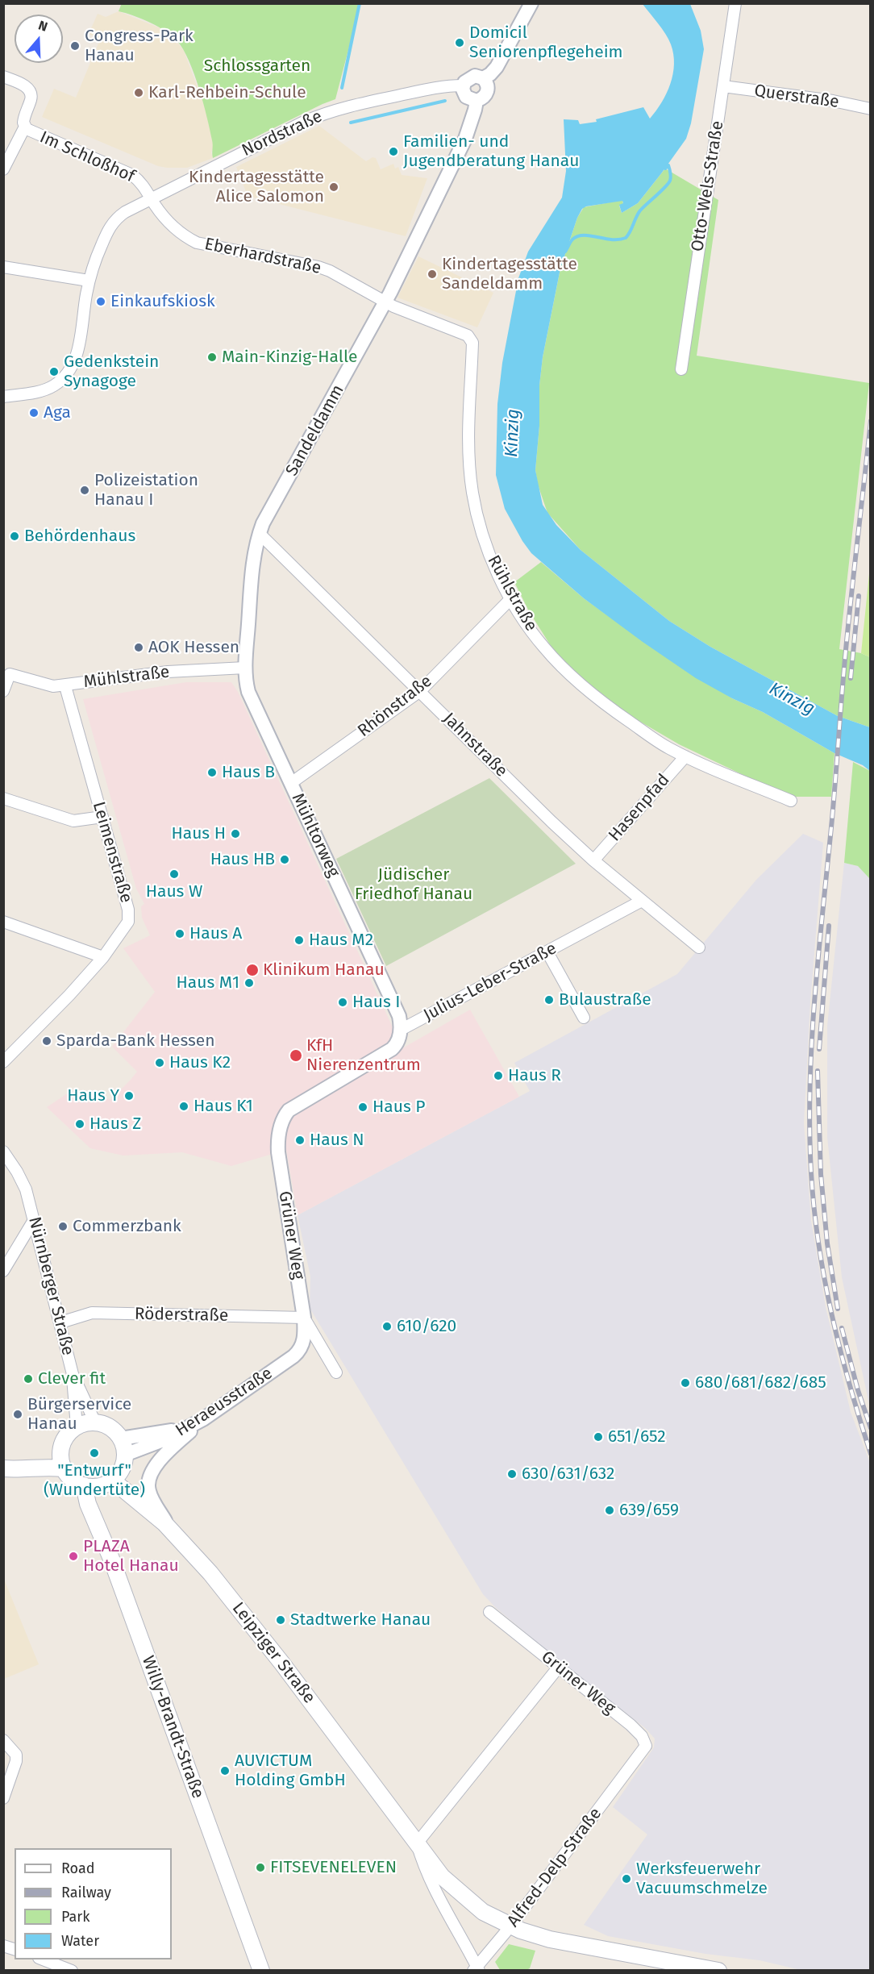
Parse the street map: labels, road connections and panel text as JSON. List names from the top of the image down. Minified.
{"streets":{"main road":["Leipziger Straße","Willy-Brandt-Straße"],"street":["Querstraße","Nordstraße","Im Schloßhof","Otto-Wels-Straße","Eberhardstraße","Sandeldamm","Rühlstraße","Mühlstraße","Rhönstraße","Jahnstraße","Hasenpfad","Mühltorweg","Leimenstraße","Julius-Leber-Straße","Grüner Weg","Nürnberger Straße","Röderstraße","Heraeusstraße","Alfred-Delp-Straße"]},"crossings":[["Querstraße","Otto-Wels-Straße"],["Nordstraße","Im Schloßhof"],["Nordstraße","Eberhardstraße"],["Nordstraße","Sandeldamm"],["Im Schloßhof","Eberhardstraße"],["Eberhardstraße","Sandeldamm"],["Eberhardstraße","Rühlstraße"],["Sandeldamm","Rühlstraße"],["Sandeldamm","Mühlstraße"],["Sandeldamm","Jahnstraße"],["Sandeldamm","Mühltorweg"],["Rühlstraße","Rhönstraße"],["Rühlstraße","Hasenpfad"],["Mühlstraße","Mühltorweg"],["Mühlstraße","Leimenstraße"],["Rhönstraße","Jahnstraße"],["Rhönstraße","Mühltorweg"],["Jahnstraße","Hasenpfad"],["Jahnstraße","Julius-Leber-Straße"],["Mühltorweg","Julius-Leber-Straße"],["Mühltorweg","Grüner Weg"],["Julius-Leber-Straße","Grüner Weg"],["Grüner Weg","Röderstraße"],["Grüner Weg","Heraeusstraße"],["Grüner Weg","Alfred-Delp-Straße"],["Nürnberger Straße","Röderstraße"],["Nürnberger Straße","Heraeusstraße"],["Nürnberger Straße","Leipziger Straße"],["Nürnberger Straße","Willy-Brandt-Straße"],["Heraeusstraße","Leipziger Straße"],["Heraeusstraße","Willy-Brandt-Straße"],["Leipziger Straße","Willy-Brandt-Straße"],["Leipziger Straße","Alfred-Delp-Straße"]],"water":["Kinzig"],"parks":["Schlossgarten","Jüdischer Friedhof Hanau"],"places":["Domicil Seniorenpflegeheim","Congress-Park Hanau","Karl-Rehbein-Schule","Familien- und Jugendberatung Hanau","Kindertagesstätte Alice Salomon","Kindertagesstätte Sandeldamm","Einkaufskiosk","Main-Kinzig-Halle","Gedenkstein Synagoge","Aga","Polizeistation Hanau I","Behördenhaus","AOK Hessen","Haus B","Haus H","Haus HB","Haus W","Haus A","Haus M2","Klinikum Hanau","Haus M1","Bulaustraße","Haus I","Sparda-Bank Hessen","KfH Nierenzentrum","Haus K2","Haus R","Haus Y","Haus K1","Haus P","Haus Z","Haus N","Commerzbank","610/620","Clever fit","680/681/682/685","Bürgerservice Hanau","651/652","\"Entwurf\" (Wundertüte)","630/631/632","639/659","PLAZA Hotel Hanau","Stadtwerke Hanau","AUVICTUM Holding GmbH","FITSEVENELEVEN","Werksfeuerwehr Vacuumschmelze"],"legend":["Road","Railway","Park","Water"],"north":"top"}
